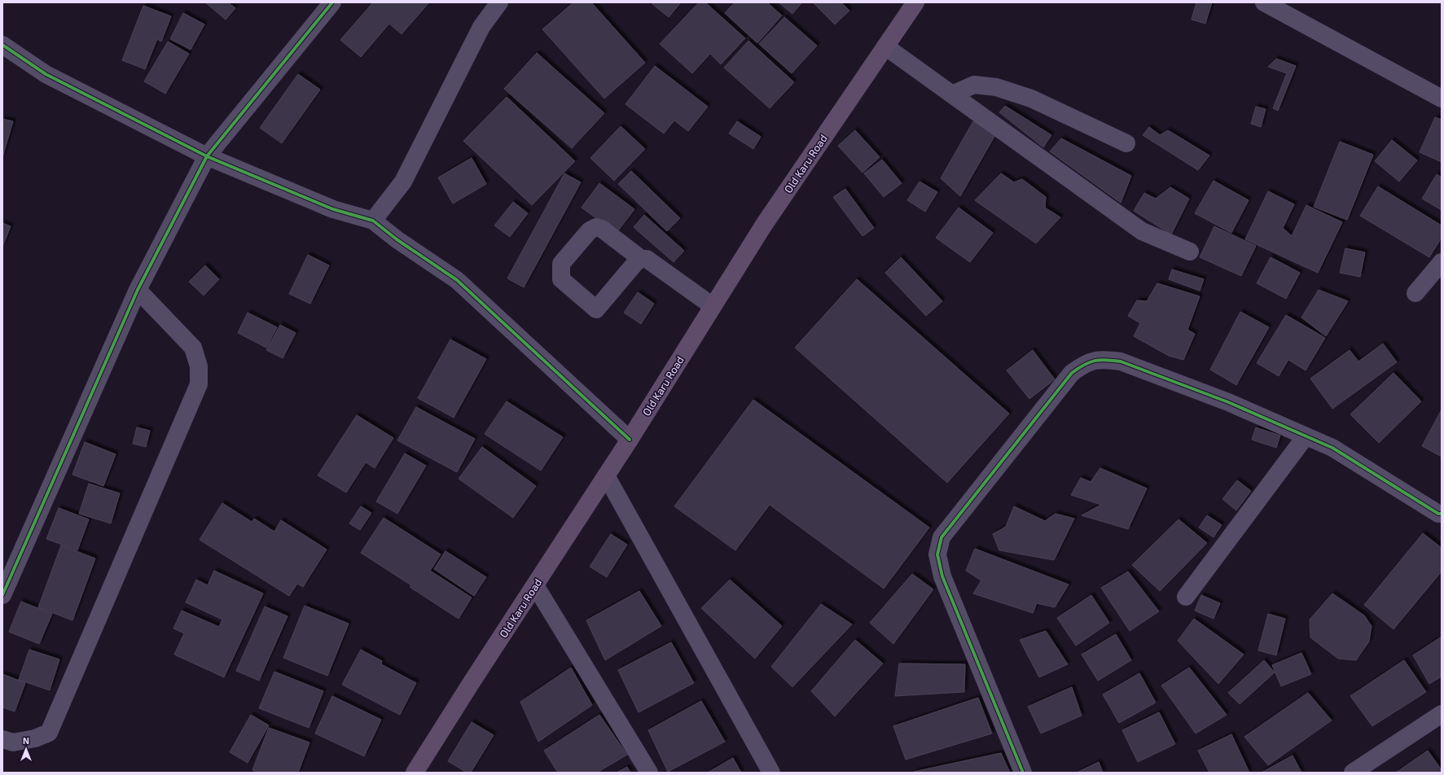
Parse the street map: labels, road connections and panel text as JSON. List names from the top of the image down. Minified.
{"streets":{"main road":["Old Karu Road"]},"north":"top"}
